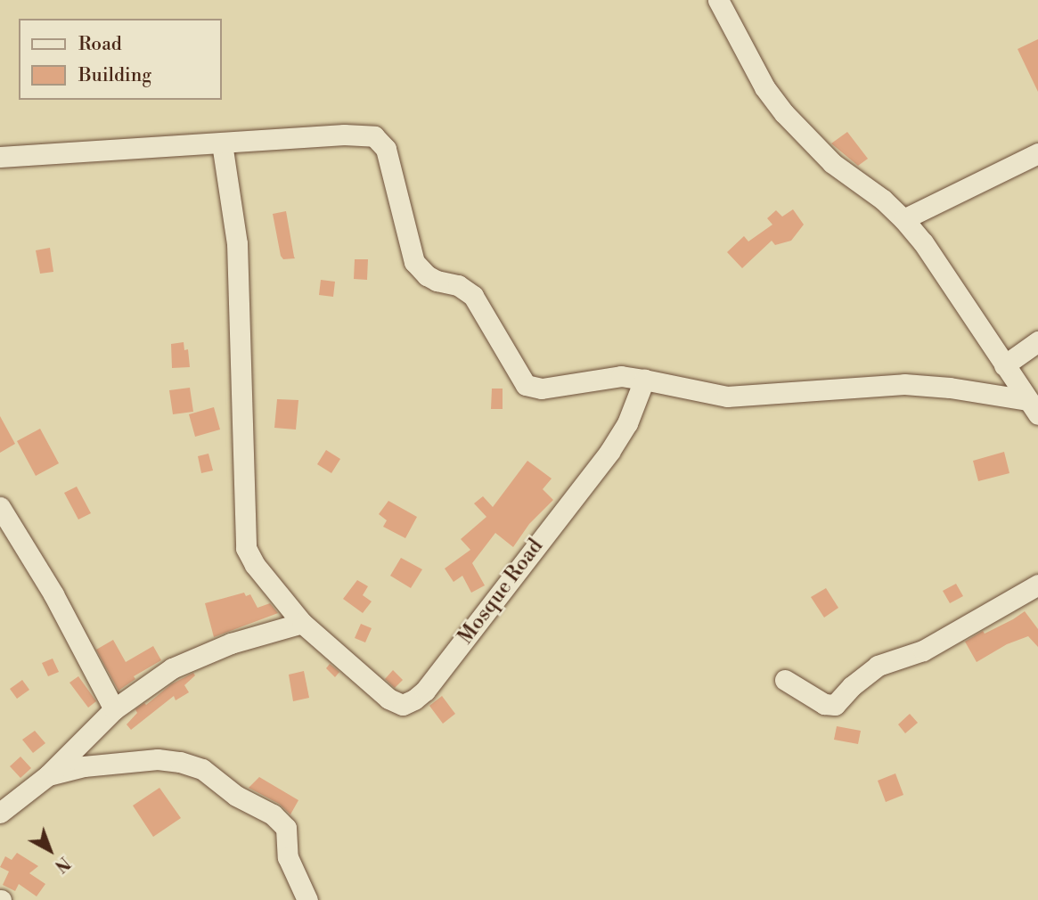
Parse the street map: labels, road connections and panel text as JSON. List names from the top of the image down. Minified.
{"streets":{"street":["Mosque Road"]},"legend":["Road","Building"],"north":"bottom right"}
